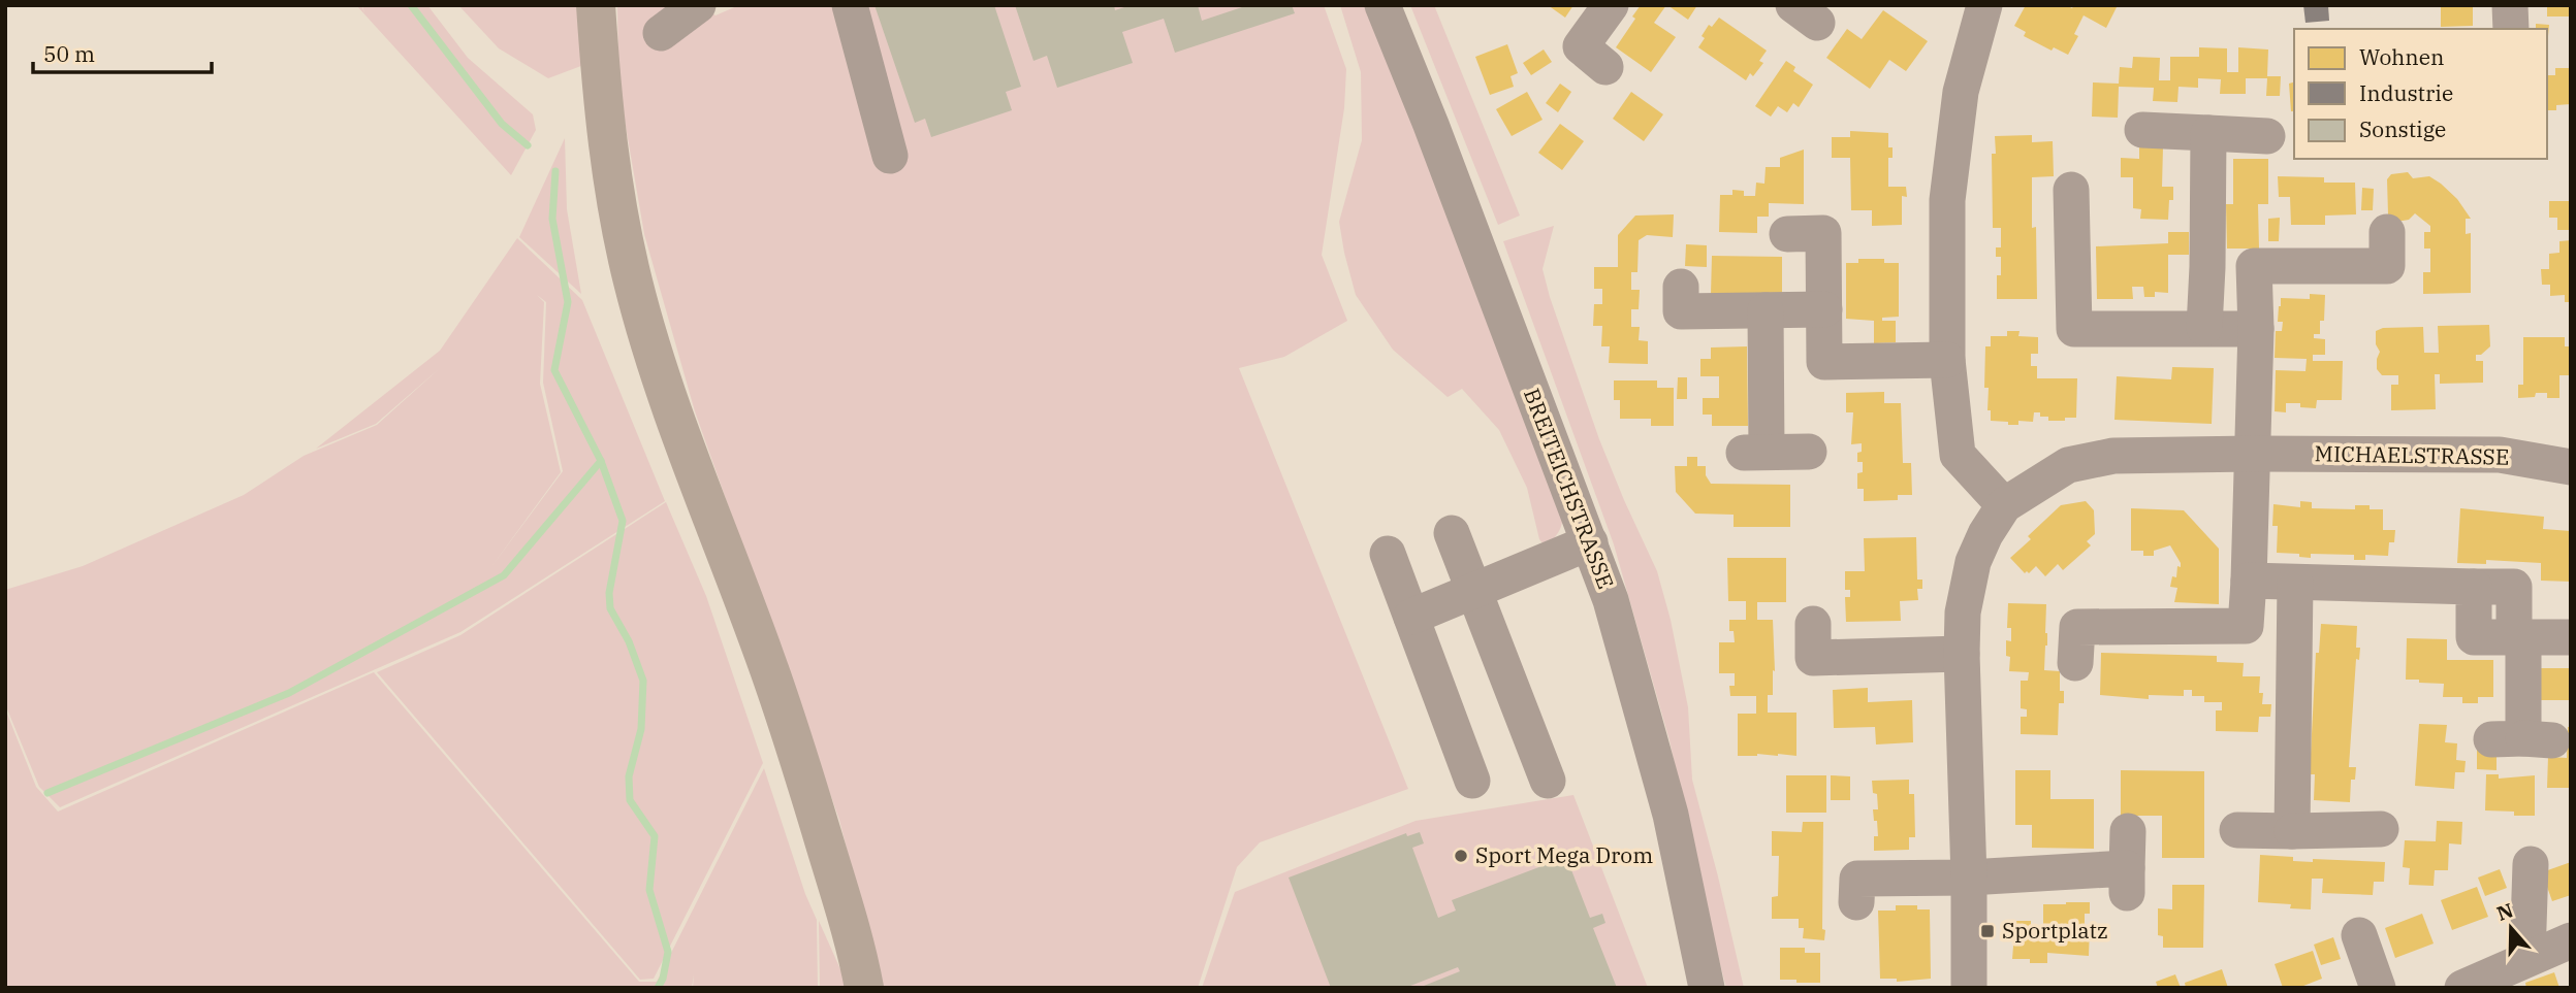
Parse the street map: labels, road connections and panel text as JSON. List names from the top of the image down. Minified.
{"streets":{"street":["MICHAELSTRASSE","BREITEICHSTRASSE"]},"places":{"other":["Sport Mega Drom"],"transit":["Sportplatz"]},"legend":["Wohnen","Industrie","Sonstige"],"scale_bar":"50 m","north":"top"}
